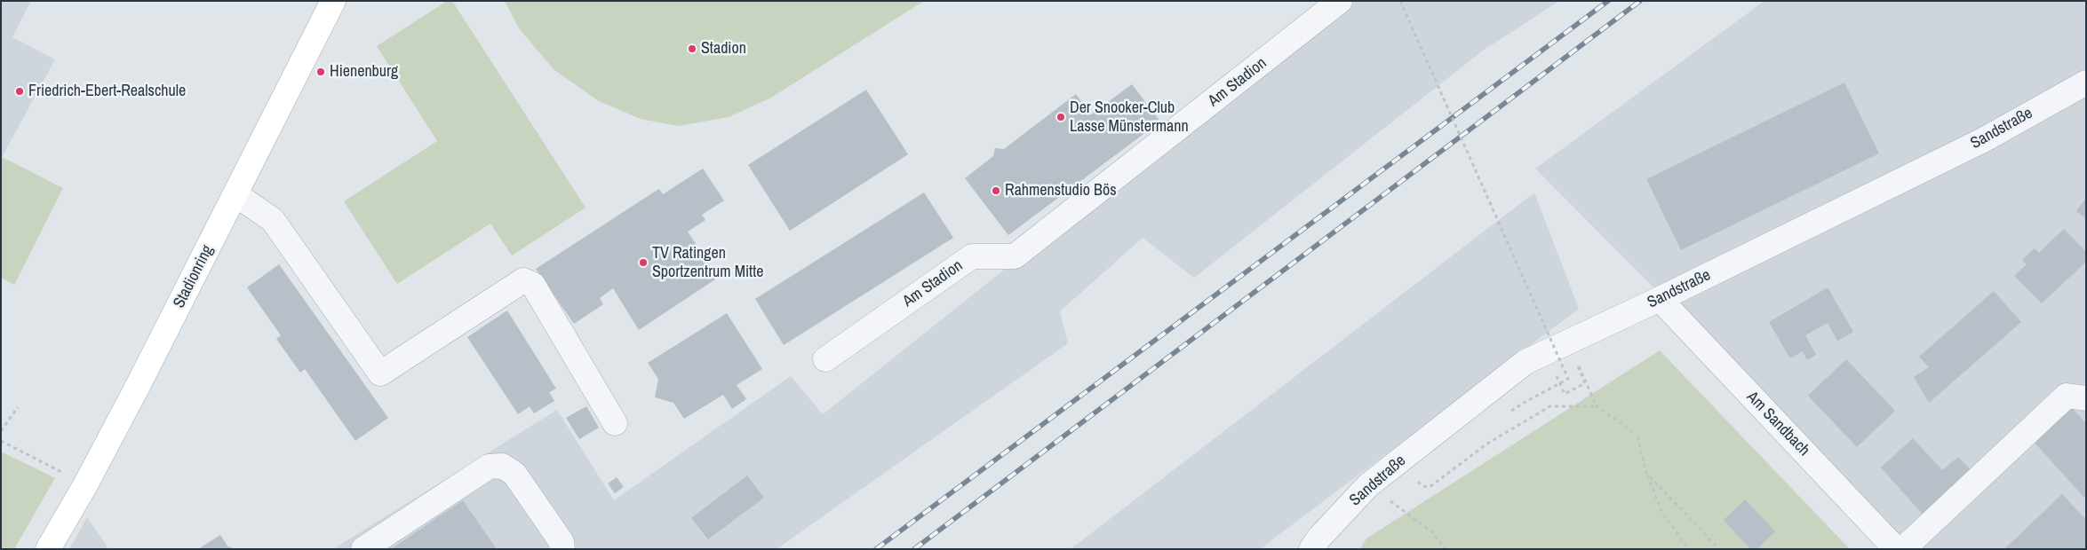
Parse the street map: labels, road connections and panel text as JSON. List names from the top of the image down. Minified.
{"streets":{"main road":["Stadionring"],"street":["Am Stadion","Sandstraße","Am Sandbach"]},"crossings":[["Sandstraße","Am Sandbach"]],"places":["Stadion","Hienenburg","Friedrich-Ebert-Realschule","Der Snooker-Club Lasse Münstermann","Rahmenstudio Bös","TV Ratingen Sportzentrum Mitte"]}
